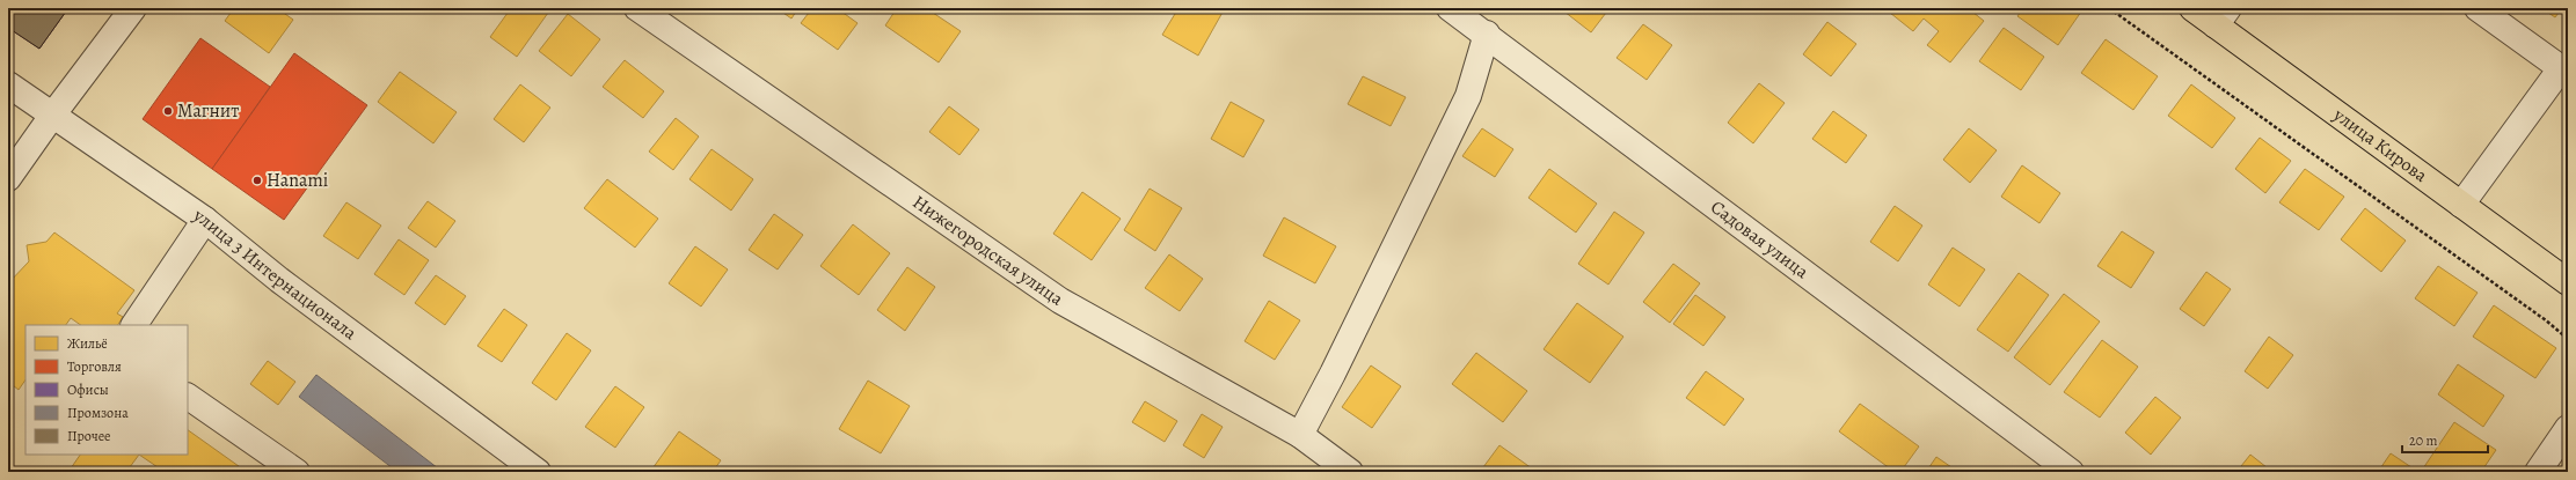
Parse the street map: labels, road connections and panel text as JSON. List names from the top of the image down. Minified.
{"streets":{"main road":["улица Кирова"],"street":["Садовая улица","Нижегородская улица","улица 3 Интернационала"]},"places":["Магнит","Hanami"],"legend":["Жильё","Торговля","Офисы","Промзона","Прочее"],"scale_bar":"20 m"}
